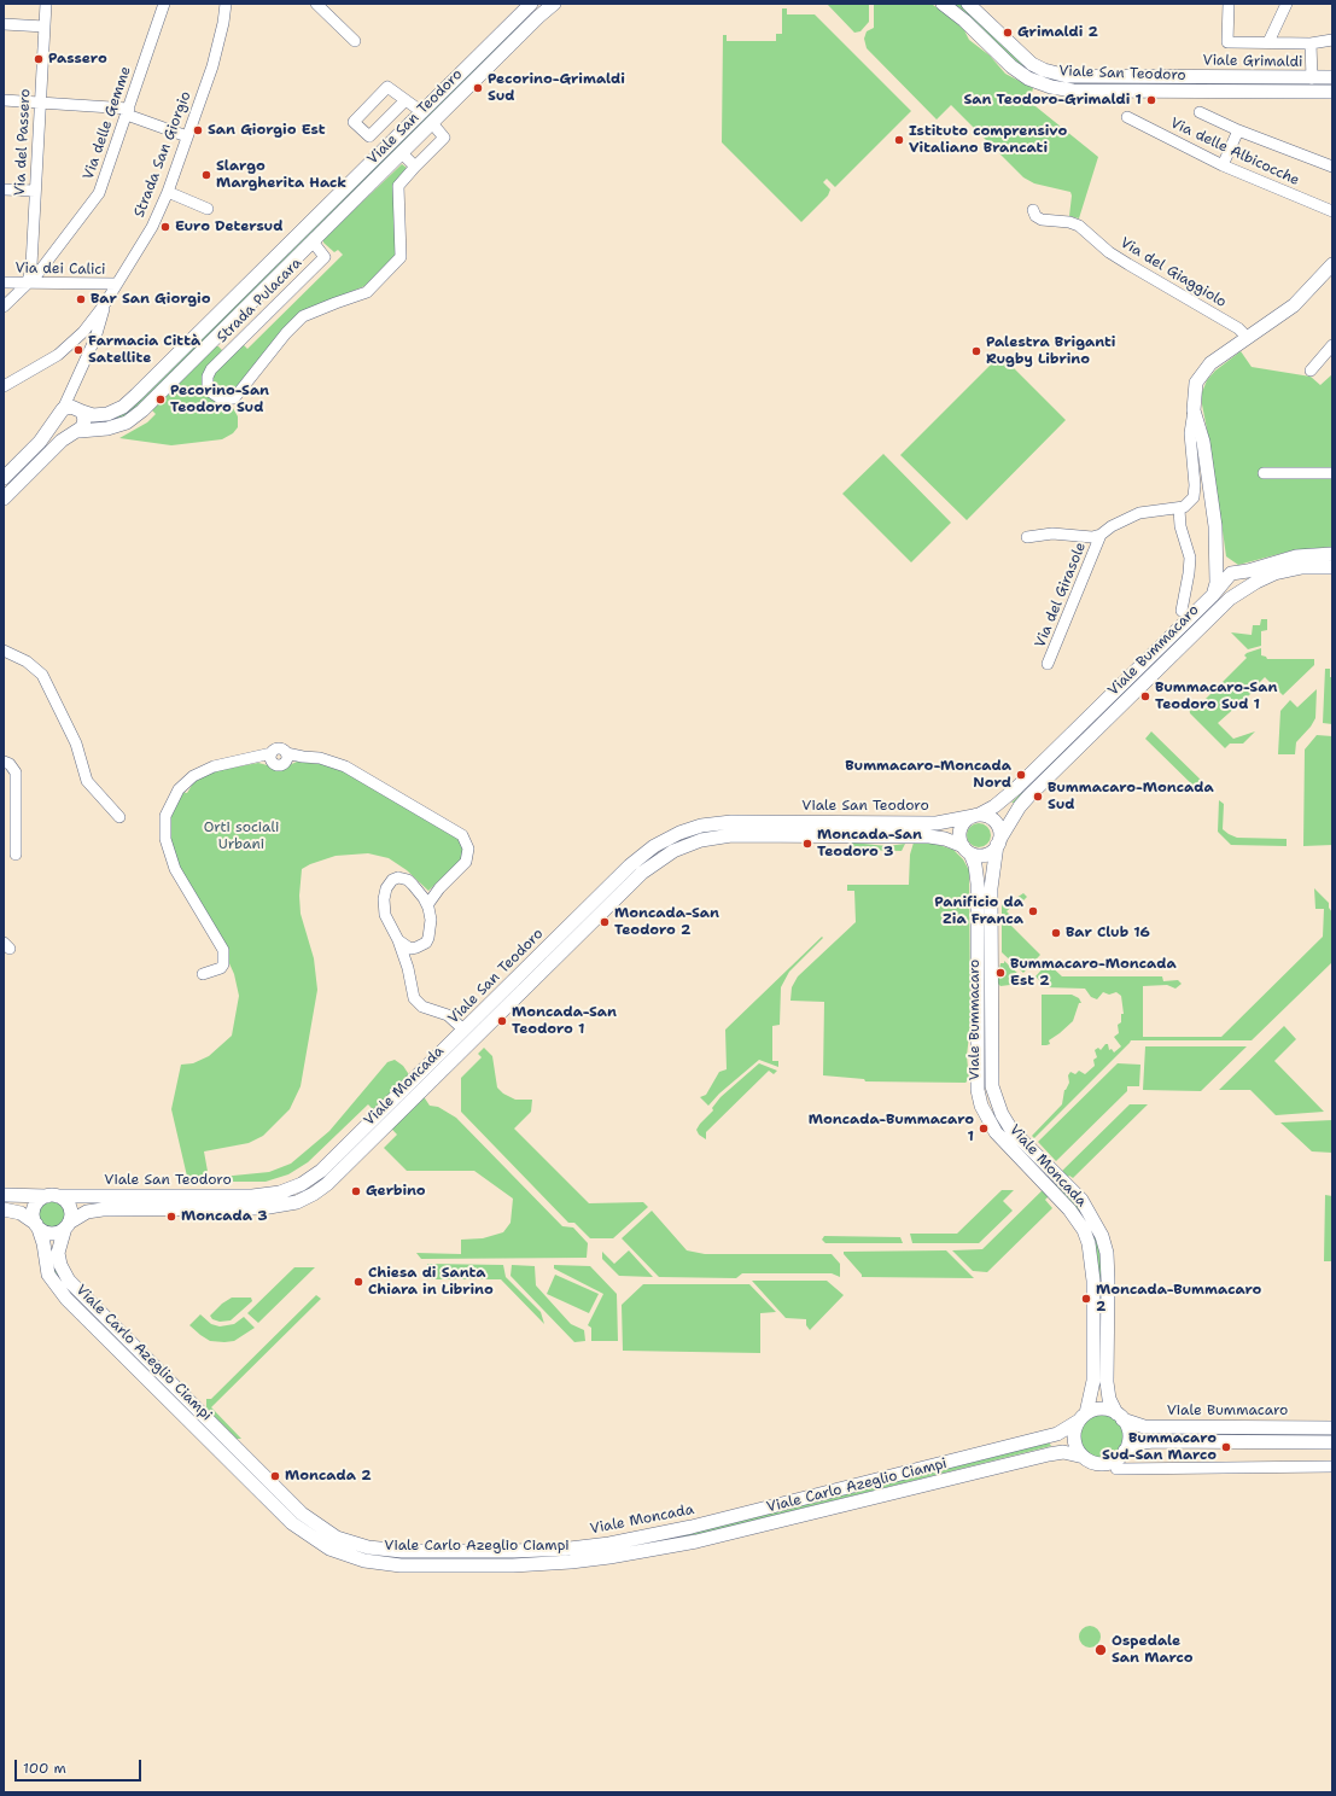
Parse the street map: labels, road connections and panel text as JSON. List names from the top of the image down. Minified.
{"streets":{"main road":["Viale Grimaldi","Viale San Teodoro","Viale Bummacaro","Viale Moncada","Viale Carlo Azeglio Ciampi"],"street":["Via delle Gemme","Via del Passero","Via delle Albicocche","Strada San Giorgio","Via dei Calici","Via del Giaggiolo","Strada Pulacara","Via del Girasole"]},"crossings":[["Viale San Teodoro","Strada San Giorgio"],["Viale San Teodoro","Strada Pulacara"],["Viale San Teodoro","Viale Bummacaro"],["Viale San Teodoro","Viale Moncada"],["Viale San Teodoro","Viale Carlo Azeglio Ciampi"],["Via delle Gemme","Via del Passero"],["Via delle Gemme","Via dei Calici"],["Via del Passero","Via dei Calici"],["Strada San Giorgio","Via dei Calici"],["Viale Bummacaro","Viale Moncada"],["Viale Bummacaro","Viale Carlo Azeglio Ciampi"],["Viale Moncada","Viale Carlo Azeglio Ciampi"]],"parks":["Orti sociali Urbani"],"places":["Grimaldi 2","Passero","Pecorino-Grimaldi Sud","San Teodoro-Grimaldi 1","San Giorgio Est","Istituto comprensivo Vitaliano Brancati","Slargo Margherita Hack","Euro Detersud","Bar San Giorgio","Farmacia Città Satellite","Palestra Briganti Rugby Librino","Pecorino-San Teodoro Sud","Bummacaro-San Teodoro Sud 1","Bummacaro-Moncada Nord","Bummacaro-Moncada Sud","Moncada-San Teodoro 3","Panificio da Zia Franca","Moncada-San Teodoro 2","Bar Club 16","Bummacaro-Moncada Est 2","Moncada-San Teodoro 1","Moncada-Bummacaro 1","Gerbino","Moncada 3","Chiesa di Santa Chiara in Librino","Moncada-Bummacaro 2","Bummacaro Sud-San Marco","Moncada 2","Ospedale San Marco"],"scale_bar":"100 m"}
